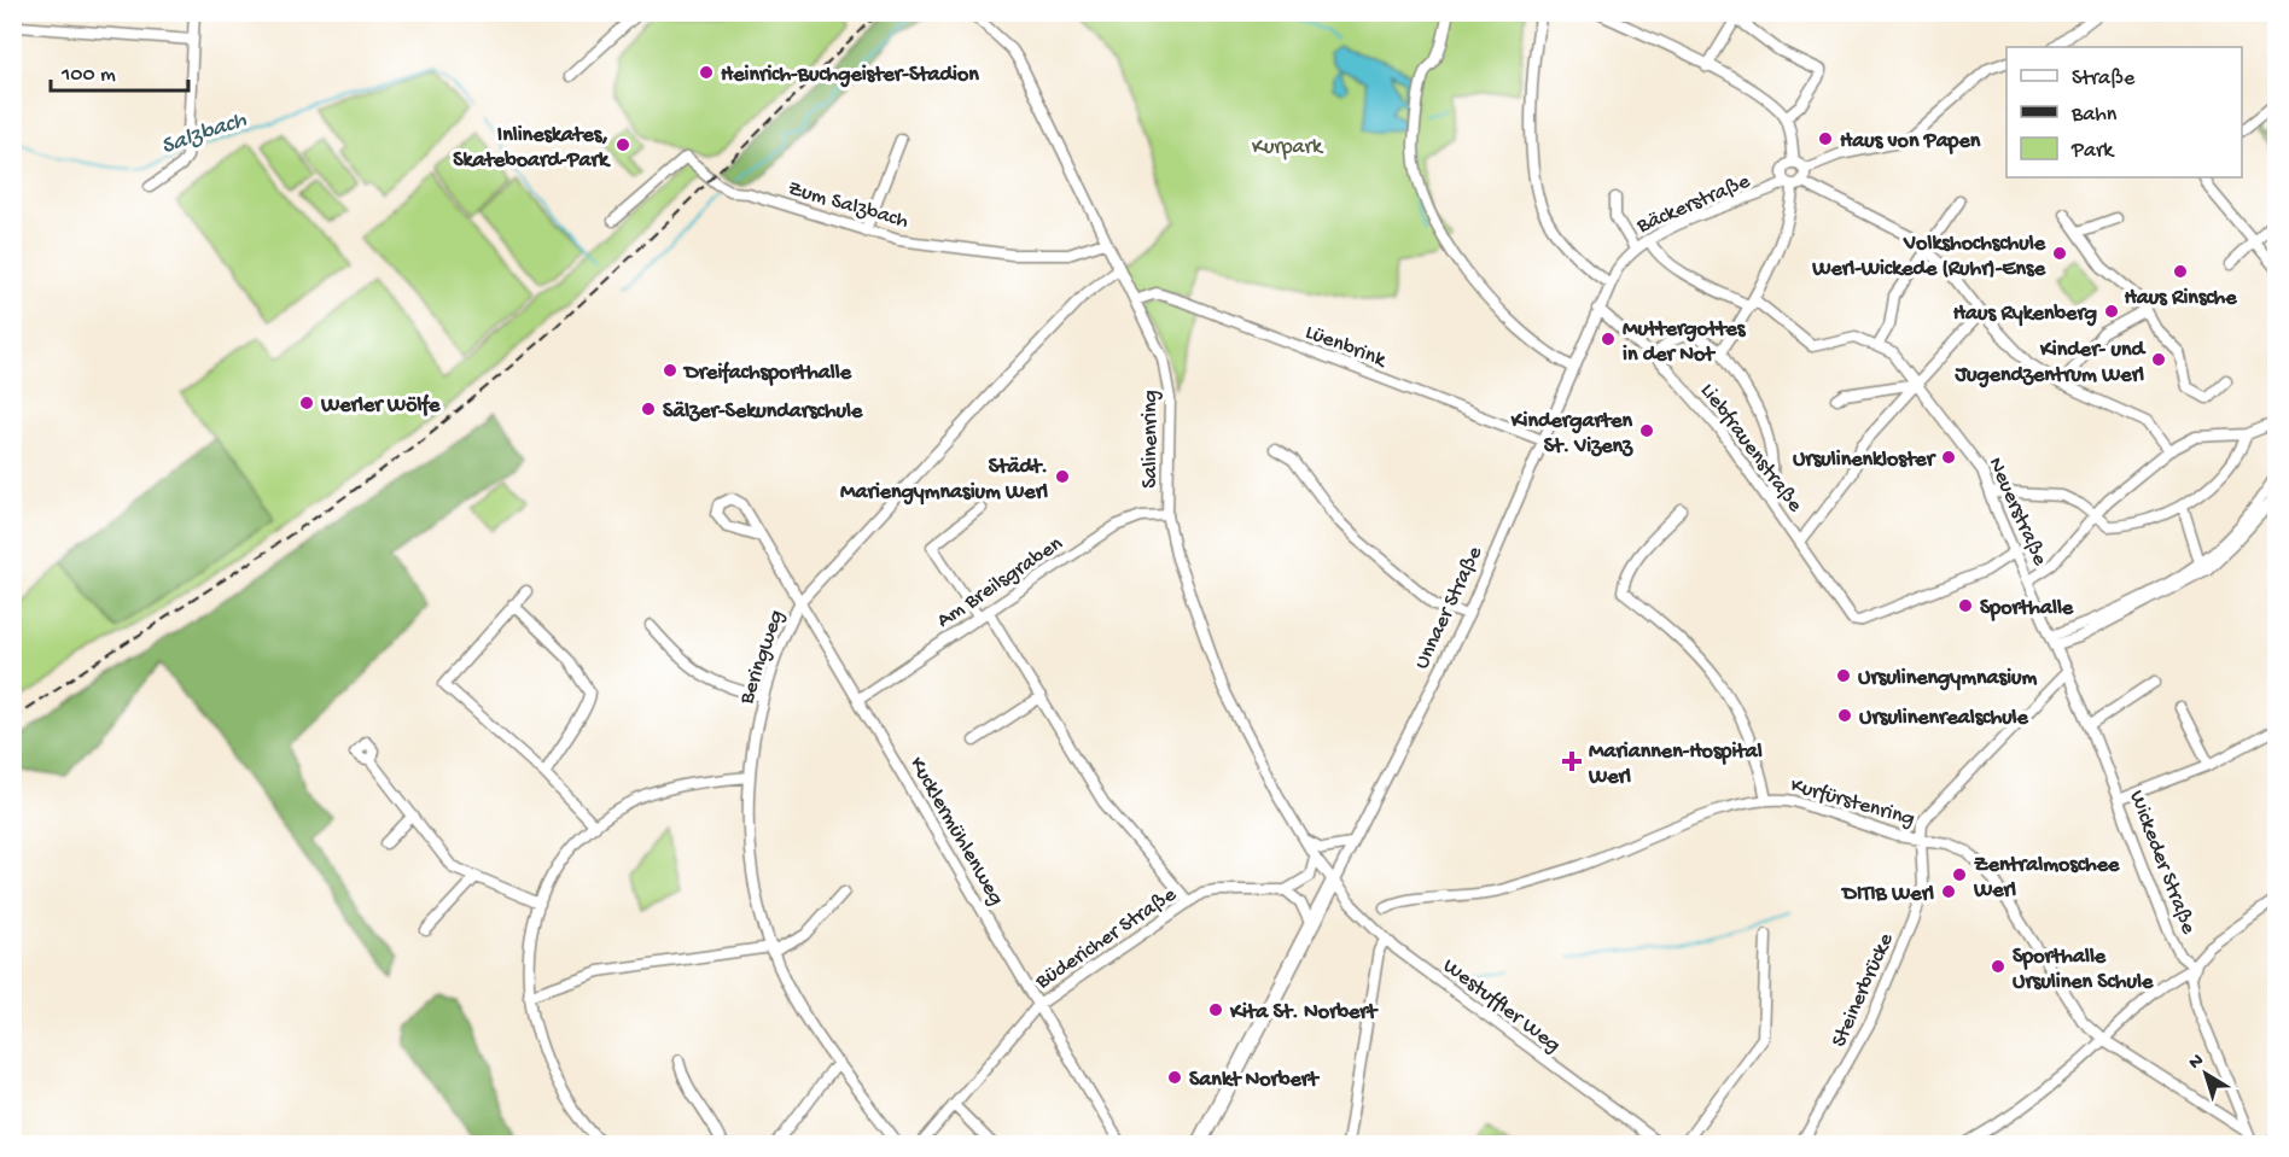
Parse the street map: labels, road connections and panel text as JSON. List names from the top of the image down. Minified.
{"streets":{"street":["Bäckerstraße","Zum Salzbach","Lüenbrink","Salinenring","Liebfrauenstraße","Neuerstraße","Am Breilsgraben","Unnaer Straße","Beringweg","Kurfürstenring","Kucklermühlenweg","Wickeder Straße","Büdericher Straße","Steinerbrücke","Westuffler Weg"]},"crossings":[["Bäckerstraße","Liebfrauenstraße"],["Bäckerstraße","Unnaer Straße"],["Zum Salzbach","Salinenring"],["Lüenbrink","Salinenring"],["Lüenbrink","Unnaer Straße"],["Salinenring","Am Breilsgraben"],["Salinenring","Unnaer Straße"],["Salinenring","Beringweg"],["Salinenring","Westuffler Weg"],["Liebfrauenstraße","Neuerstraße"],["Neuerstraße","Wickeder Straße"],["Am Breilsgraben","Kucklermühlenweg"],["Unnaer Straße","Westuffler Weg"],["Beringweg","Kucklermühlenweg"],["Kurfürstenring","Steinerbrücke"],["Kucklermühlenweg","Büdericher Straße"]],"water":["Salzbach"],"parks":["Kurpark"],"places":{"other":["Heinrich-Buchgeister-Stadion","Haus von Papen","Inlineskates, Skateboard-Park","Volkshochschule Werl-Wickede (Ruhr)-Ense","Haus Rinsche","Haus Rykenberg","Muttergottes in der Not","Kinder- und Jugendzentrum Werl","Dreifachsporthalle","Werler Wölfe","Sälzer-Sekundarschule","Kindergarten St. Vizenz","Ursulinenkloster","Städt. Mariengymnasium Werl","Sporthalle","Ursulinengymnasium","Ursulinenrealschule","Zentralmoschee Werl","DITIB Werl","Sporthalle Ursulinen Schule","Kita St. Norbert","Sankt Norbert"],"health":["Mariannen-Hospital Werl"]},"legend":["Straße","Bahn","Park"],"scale_bar":"100 m","north":"top left"}
